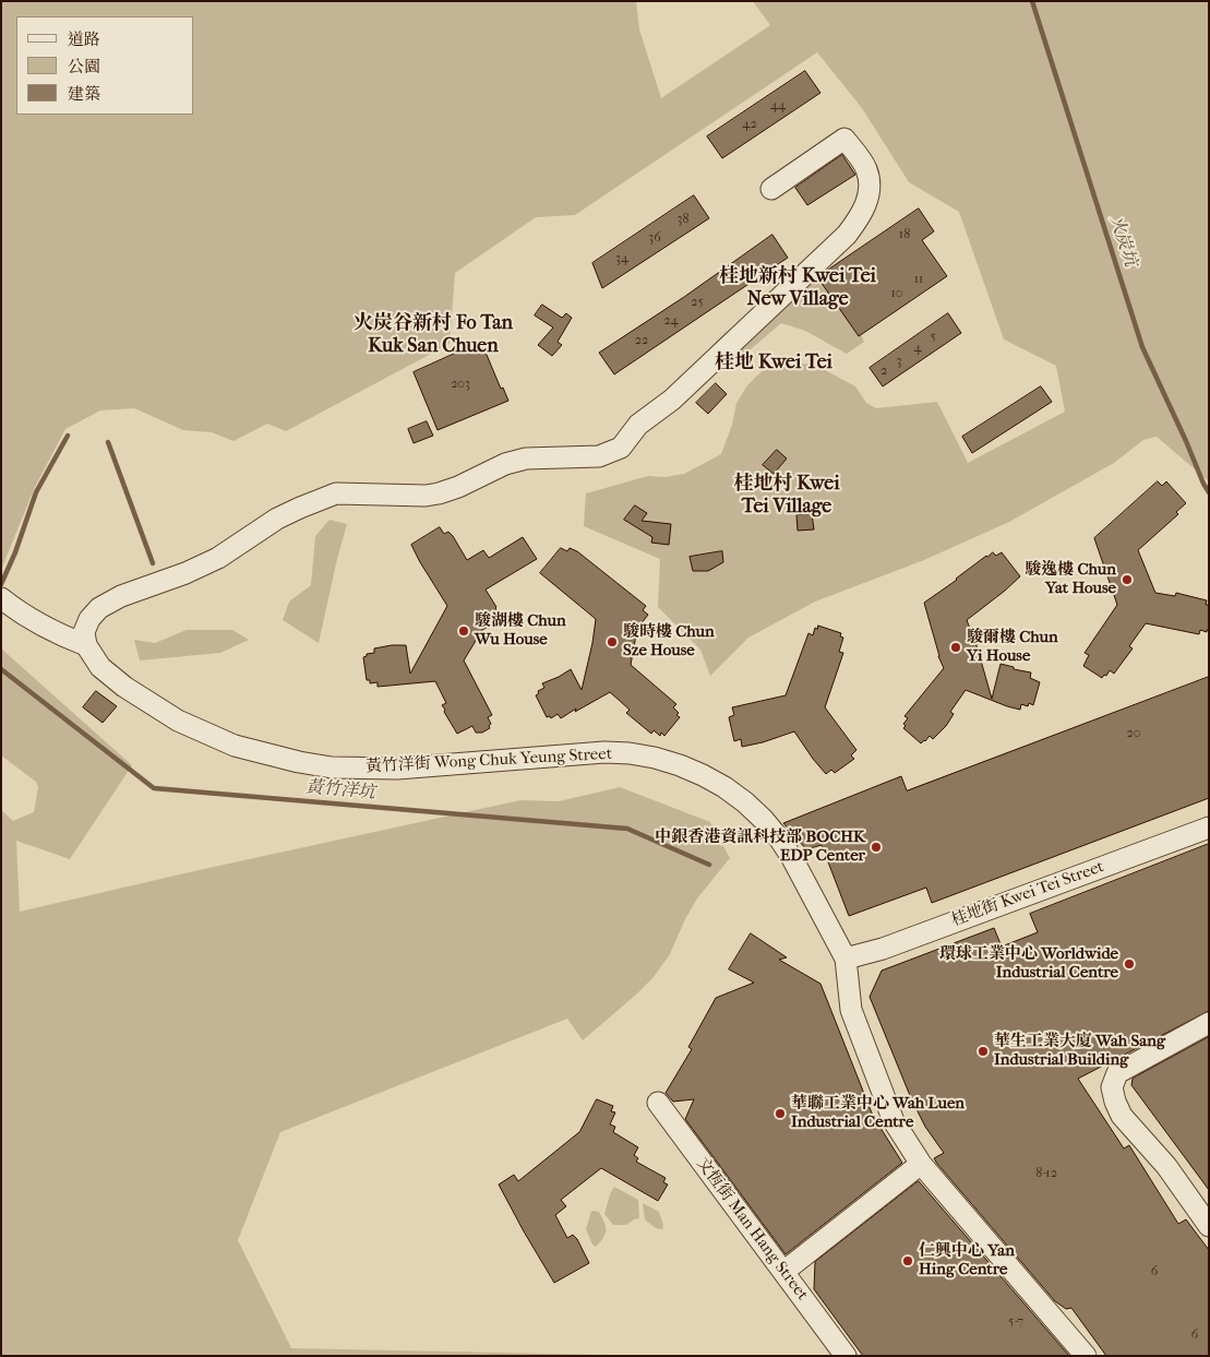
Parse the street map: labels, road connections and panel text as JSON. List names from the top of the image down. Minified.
{"streets":{"street":["黃竹洋街 Wong Chuk Yeung Street","桂地街 Kwei Tei Street","文恆街 Man Hang Street"]},"crossings":[["黃竹洋街 Wong Chuk Yeung Street","桂地街 Kwei Tei Street"]],"districts":["桂地新村 Kwei Tei New Village","火炭谷新村 Fo Tan Kuk San Chuen","桂地 Kwei Tei","桂地村 Kwei Tei Village"],"water":["火炭坑","黃竹洋坑"],"places":["駿逸樓 Chun Yat House","駿湖樓 Chun Wu House","駿時樓 Chun Sze House","駿爾樓 Chun Yi House","中銀香港資訊科技部 BOCHK EDP Center","環球工業中心 Worldwide Industrial Centre","華生工業大廈 Wah Sang Industrial Building","華聯工業中心 Wah Luen Industrial Centre","仁興中心 Yan Hing Centre"],"house_numbers":["44","42","38","18","36","34","11","10","25","24","5","22","4","3","2","203","20","8-12","6","5-7","6"],"legend":["道路","公園","建築"]}
